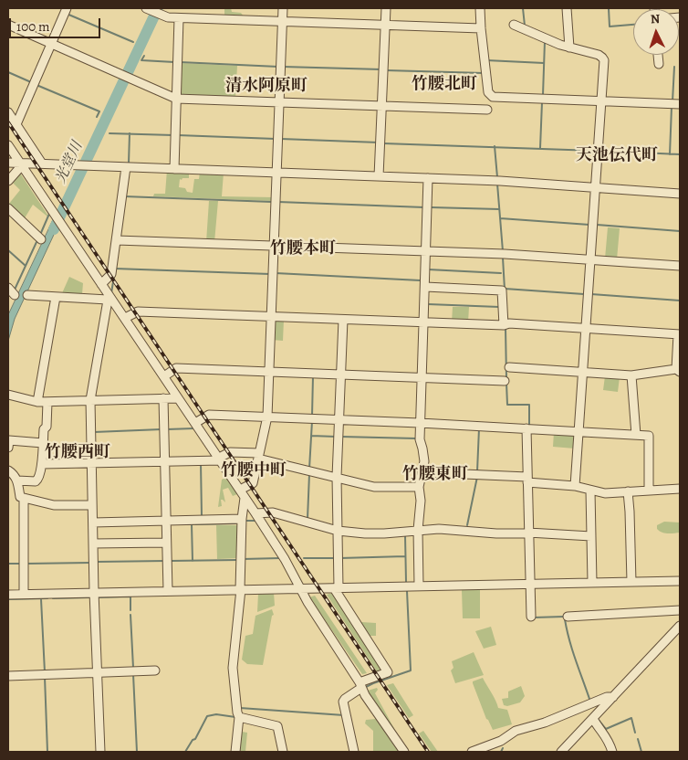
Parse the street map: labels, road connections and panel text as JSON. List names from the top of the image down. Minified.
{"districts":["竹腰北町","清水阿原町","天池伝代町","竹腰本町","竹腰西町","竹腰中町","竹腰東町"],"water":["光堂川"],"scale_bar":"100 m","north":"top"}
